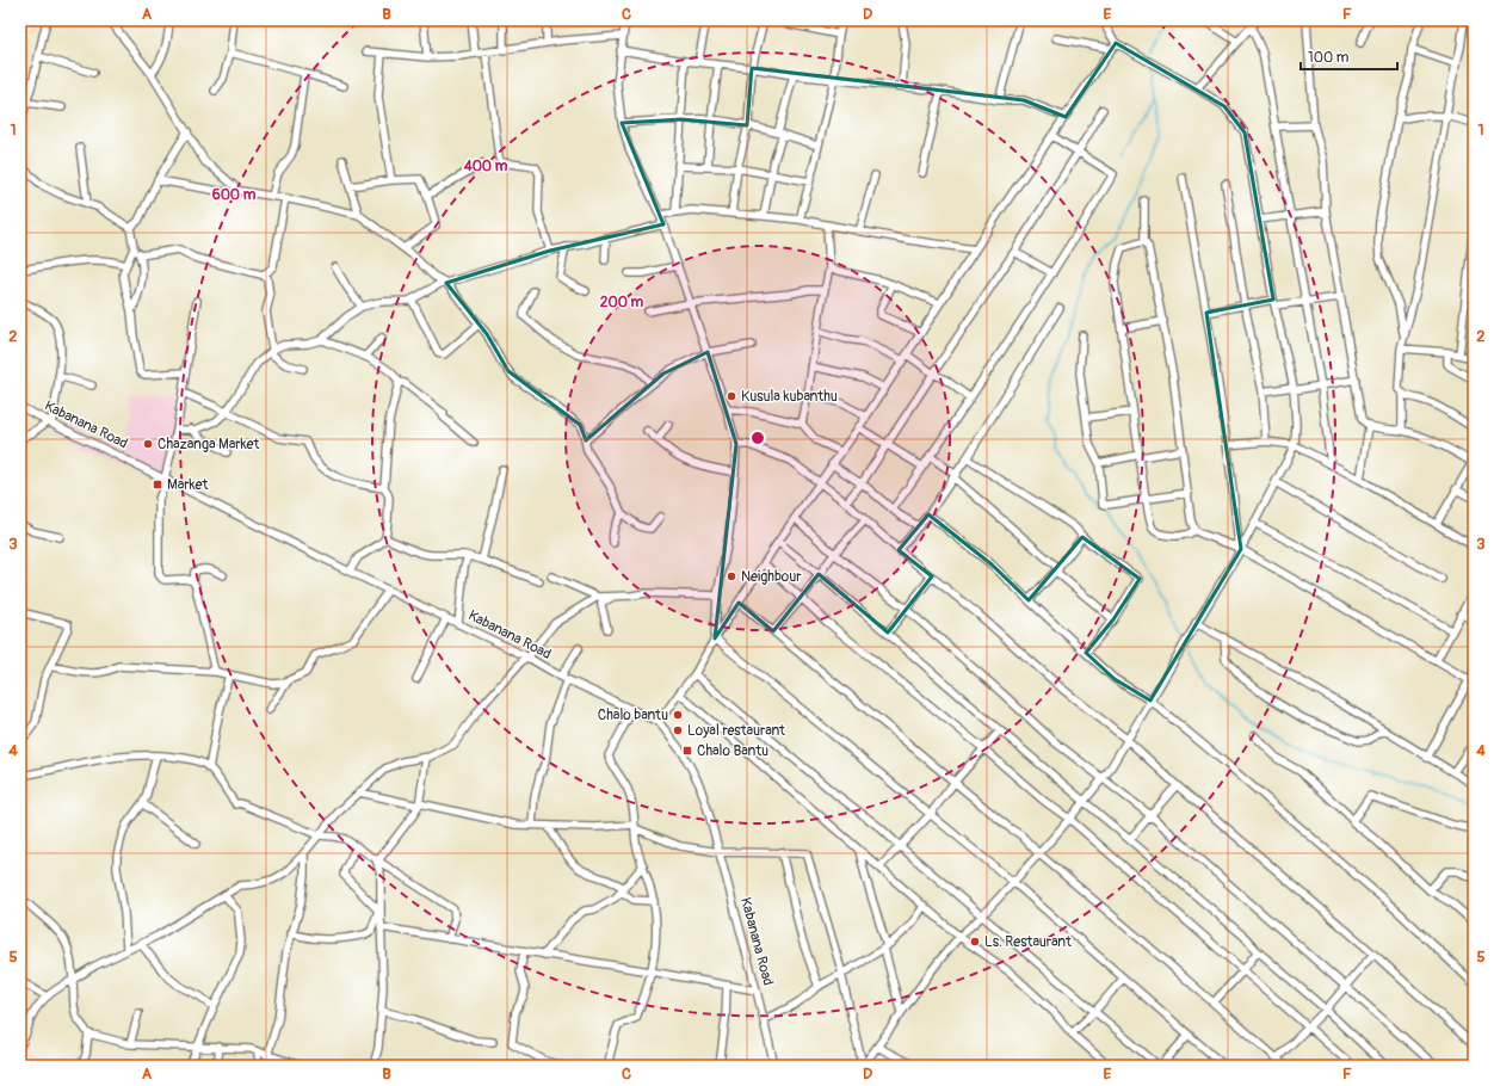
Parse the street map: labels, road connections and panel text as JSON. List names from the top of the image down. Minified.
{"streets":{"street":["Kabanana Road"]},"places":{"other":["Kusula kubanthu","Chazanga Market","Neighbour","Chalo bantu","Loyal restaurant","Ls. Restaurant"],"transit":["Market","Chalo Bantu"]},"scale_bar":"100 m","grid":{"columns":["A","B","C","D","E","F"],"rows":["1","2","3","4","5"]},"rings":["400 m","600 m","200 m"]}
